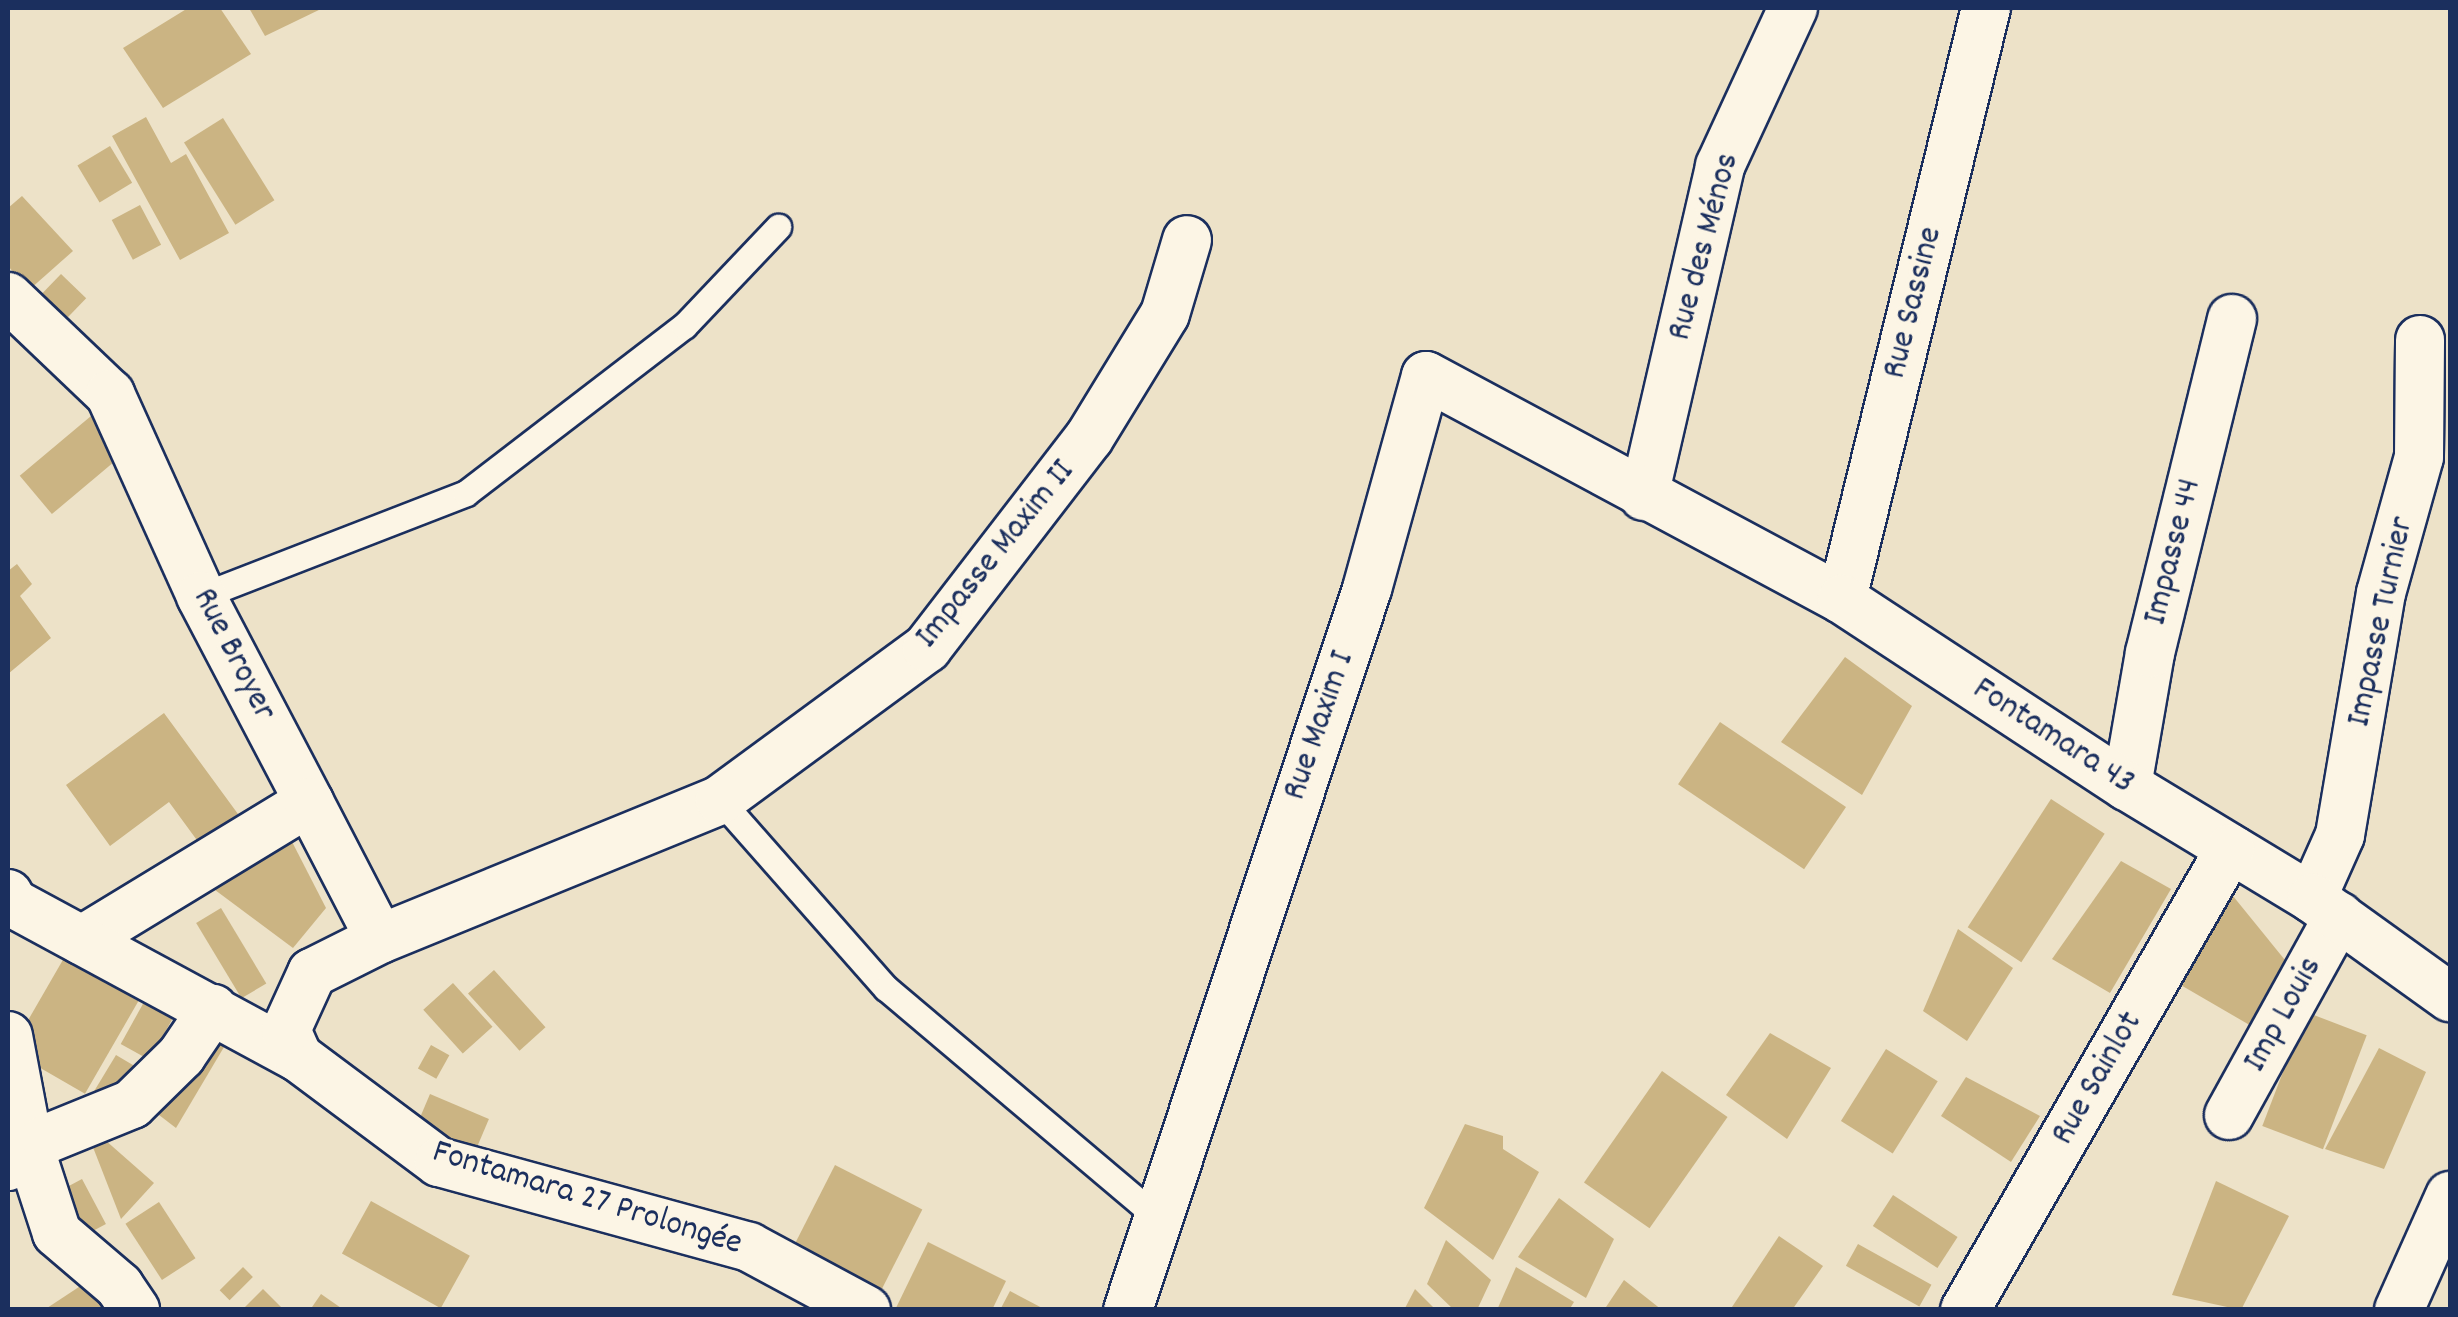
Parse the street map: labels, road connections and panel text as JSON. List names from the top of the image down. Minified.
{"streets":{"street":["Rue des Ménos","Rue Sassine","Impasse 44","Impasse Maxim II","Impasse Turnier","Rue Broyer","Rue Maxim I","Fontamara 43","Imp Louis","Rue Sainlot","Fontamara 27 Prolongée"]},"crossings":[["Rue des Ménos","Rue Maxim I"],["Rue des Ménos","Fontamara 43"],["Rue Sassine","Fontamara 43"],["Impasse 44","Fontamara 43"],["Impasse Maxim II","Fontamara 27 Prolongée"],["Impasse Turnier","Fontamara 43"],["Impasse Turnier","Imp Louis"],["Rue Maxim I","Fontamara 43"],["Fontamara 43","Imp Louis"],["Fontamara 43","Rue Sainlot"]]}
